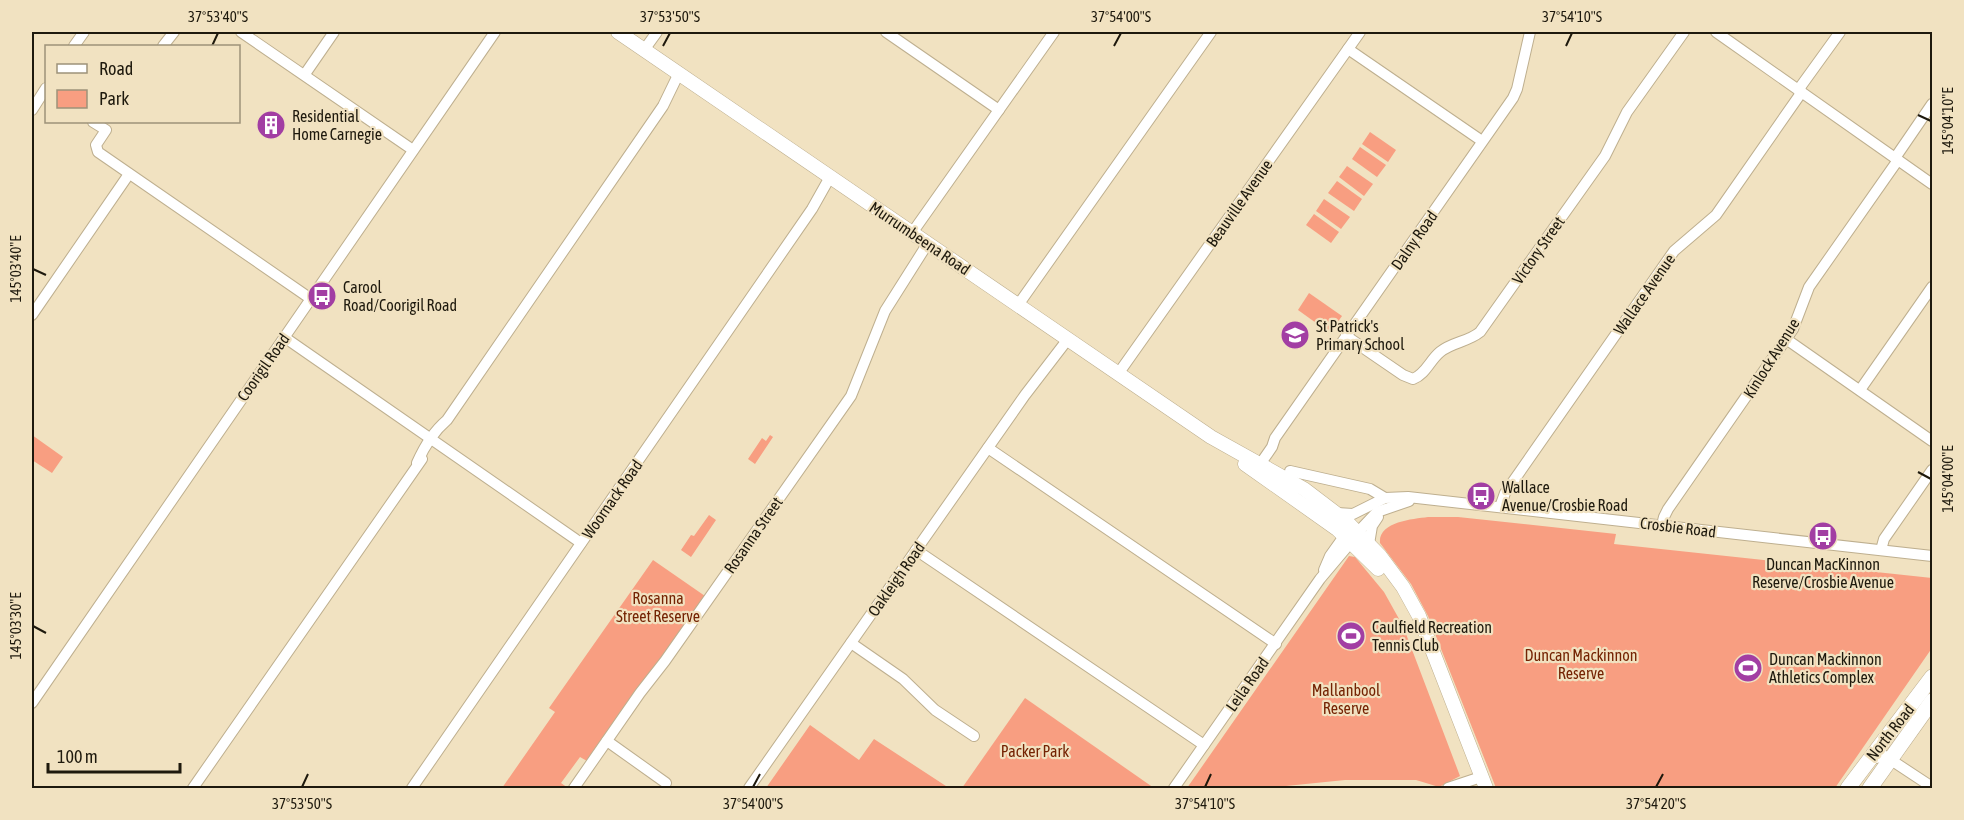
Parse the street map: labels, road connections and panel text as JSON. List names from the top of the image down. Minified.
{"streets":{"highway":["North Road"],"main road":["Murrumbeena Road"],"street":["Beauville Avenue","Dalny Road","Victory Street","Wallace Avenue","Kinlock Avenue","Coorigil Road","Woornack Road","Crosbie Road","Rosanna Street","Oakleigh Road","Leila Road"]},"crossings":[["Beauville Avenue","Murrumbeena Road"],["Murrumbeena Road","Dalny Road"],["Murrumbeena Road","Woornack Road"],["Murrumbeena Road","Rosanna Street"],["Murrumbeena Road","Oakleigh Road"],["Murrumbeena Road","Leila Road"],["Dalny Road","Victory Street"],["Wallace Avenue","Crosbie Road"],["Kinlock Avenue","Crosbie Road"],["Crosbie Road","Leila Road"]],"parks":["Rosanna Street Reserve","Duncan Mackinnon Reserve","Mallanbool Reserve","Packer Park"],"places":{"building":["Residential Home Carnegie"],"bus stop":["Carool Road/Coorigil Road","Wallace Avenue/Crosbie Road","Duncan MacKinnon Reserve/Crosbie Avenue"],"school or university":["St Patrick's Primary School"],"sports":["Caulfield Recreation Tennis Club","Duncan Mackinnon Athletics Complex"]},"legend":["Road","Park"],"scale_bar":"100 m","coordinates":["37°53'40\"S","37°53'50\"S","37°54'00\"S","37°54'10\"S","145°04'10\"E","145°03'40\"E","145°04'00\"E","145°03'30\"E","37°54'20\"S"]}
